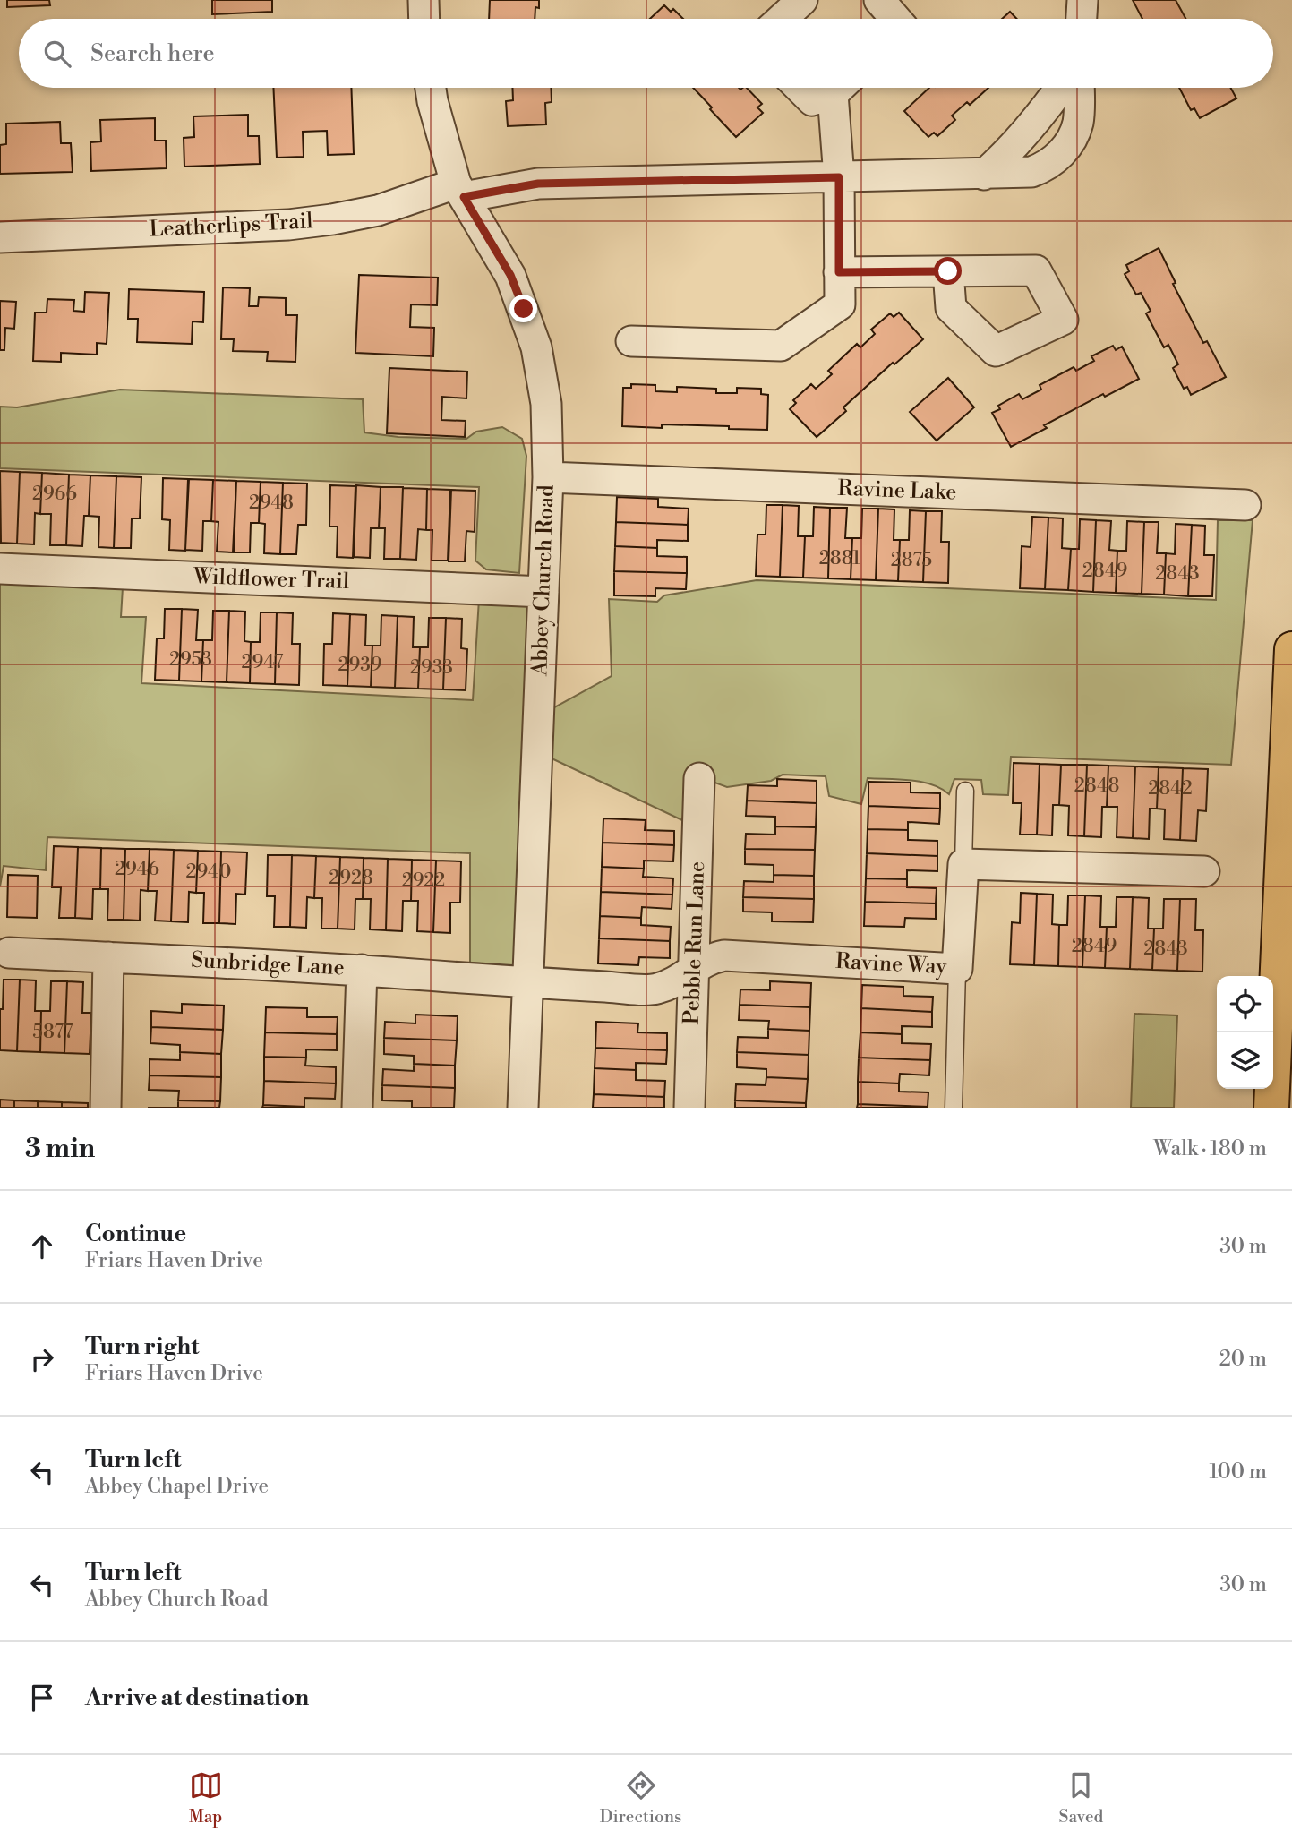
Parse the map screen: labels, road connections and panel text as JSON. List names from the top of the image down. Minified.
{"streets":{"street":["Leatherlips Trail","Ravine Lake","Wildflower Trail","Abbey Church Road","Pebble Run Lane","Sunbridge Lane","Ravine Way"]},"crossings":[["Leatherlips Trail","Abbey Church Road"],["Ravine Lake","Abbey Church Road"],["Wildflower Trail","Abbey Church Road"],["Abbey Church Road","Sunbridge Lane"],["Abbey Church Road","Ravine Way"],["Pebble Run Lane","Ravine Way"],["Sunbridge Lane","Ravine Way"]],"house_numbers":["2966","2948","2881","2875","2849","2843","2953","2947","2939","2933","2848","2842","2946","2940","2928","2922","2849","2843","5877"],"page":{"search":"Search here","heading":["3 min","Walk · 180 m"],"list":[["Continue","Friars Haven Drive","30 m"],["Turn right","Friars Haven Drive","20 m"],["Turn left","Abbey Chapel Drive","100 m"],["Turn left","Abbey Church Road","30 m"],"Arrive at destination"],"nav":["Map","Directions","Saved"]}}
